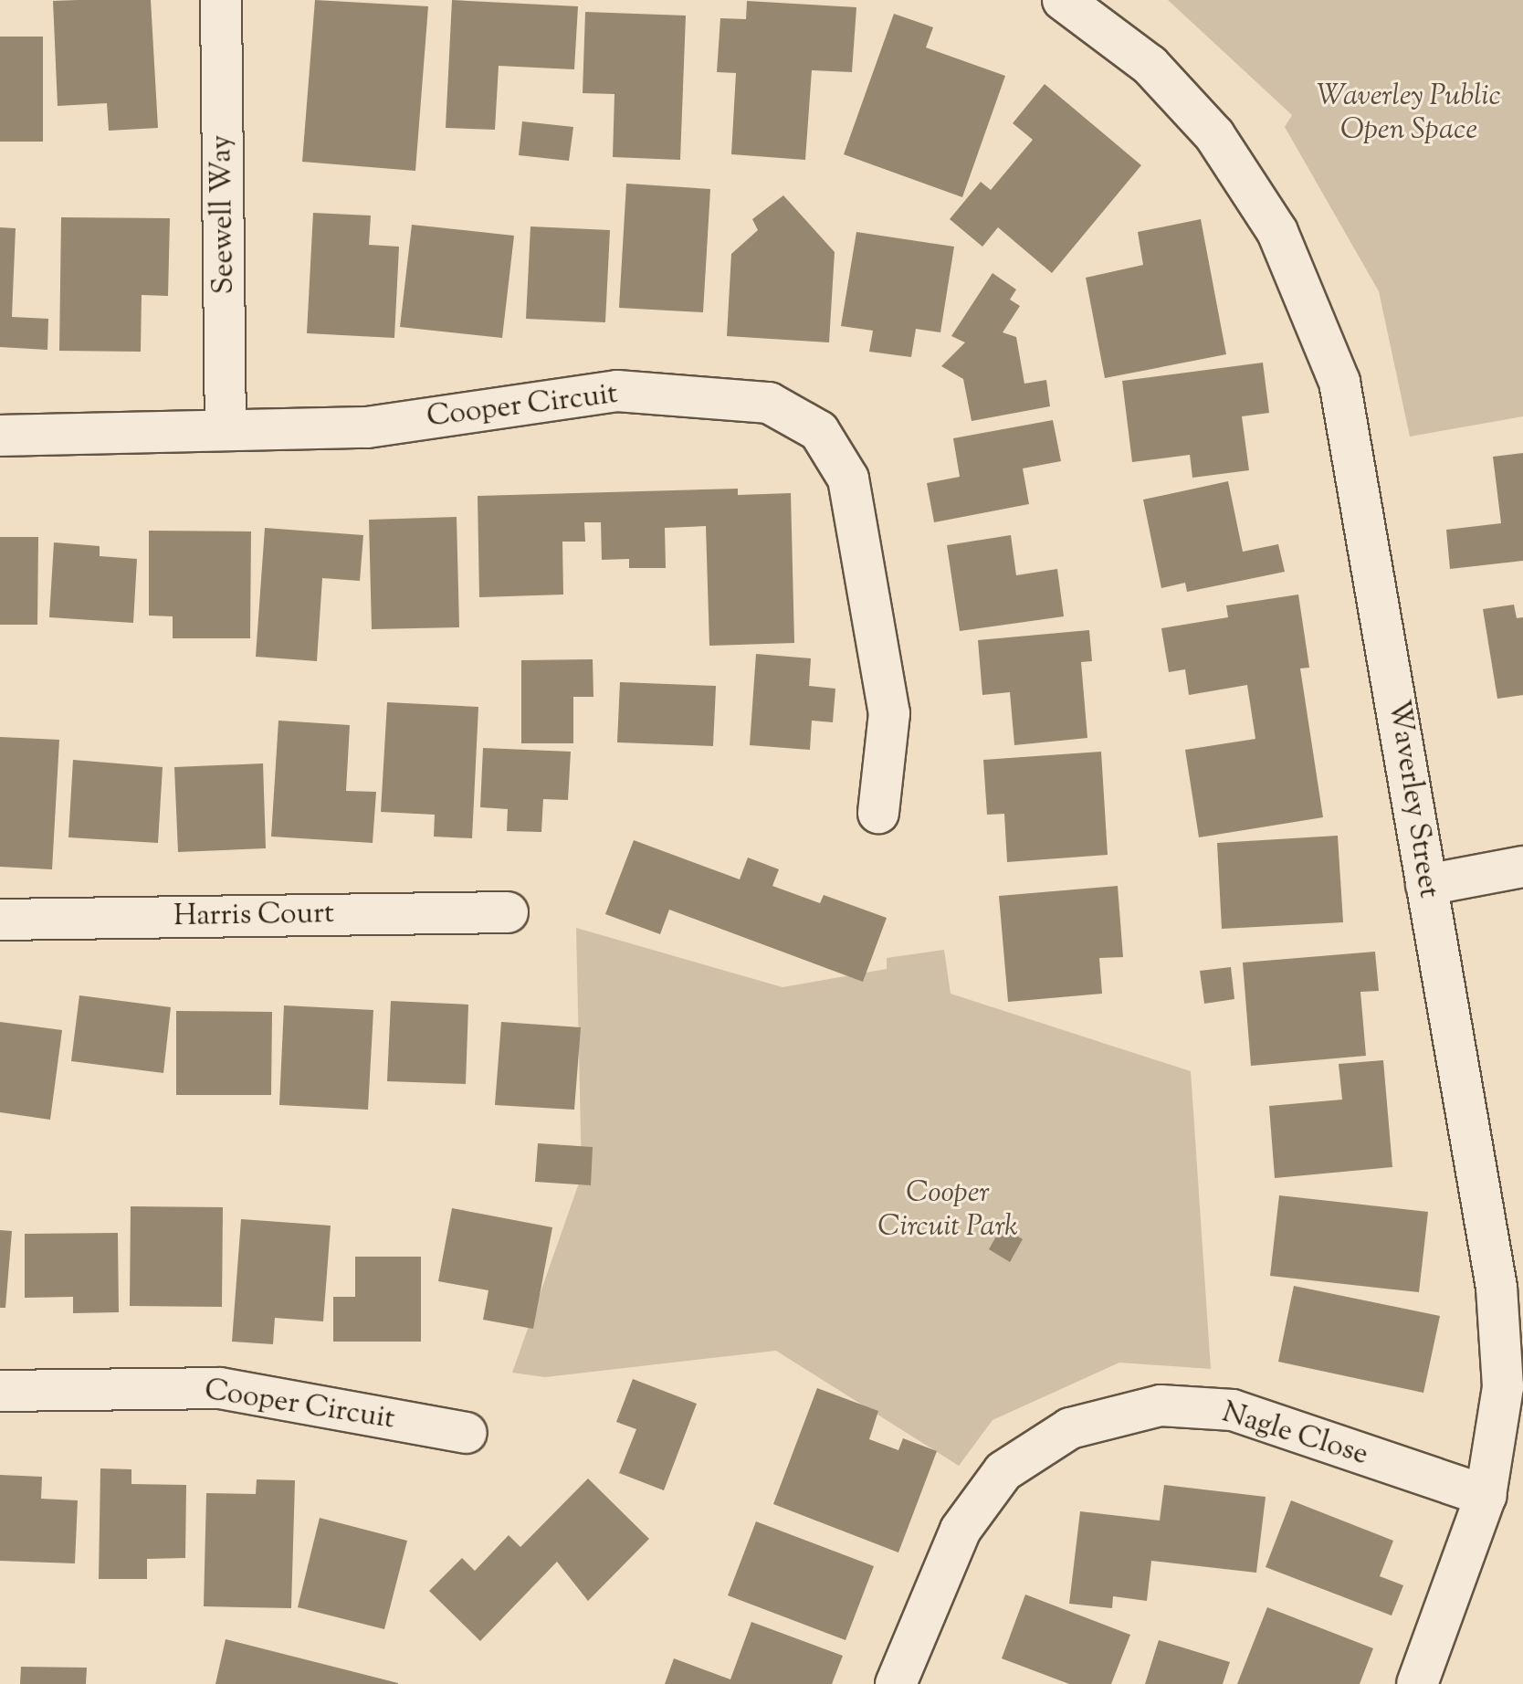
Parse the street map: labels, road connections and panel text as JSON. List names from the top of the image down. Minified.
{"streets":{"street":["Seewell Way","Cooper Circuit","Waverley Street","Harris Court","Nagle Close"]},"crossings":[["Seewell Way","Cooper Circuit"],["Waverley Street","Nagle Close"]],"parks":["Waverley Public Open Space","Cooper Circuit Park"]}
